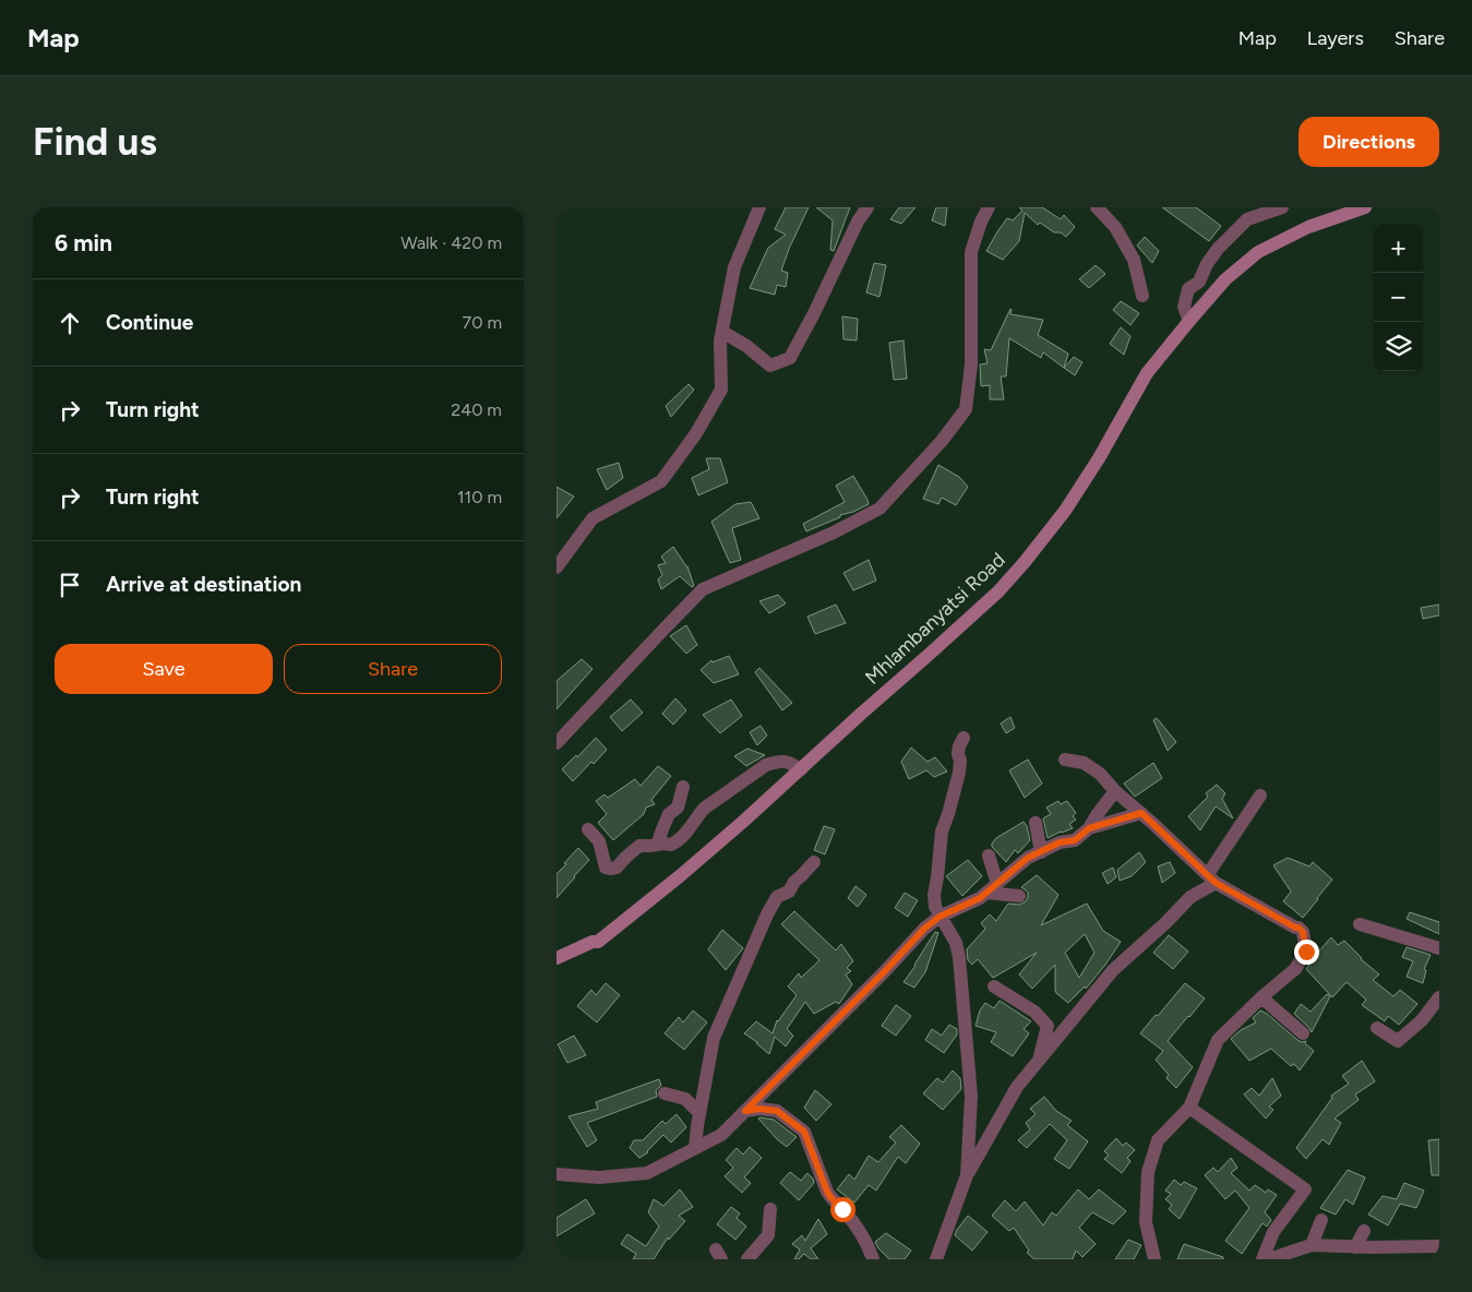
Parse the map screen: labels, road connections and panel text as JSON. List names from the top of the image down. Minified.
{"streets":{"main road":["Mhlambanyatsi Road"]},"page":{"header":"Map","nav":["Map","Layers","Share"],"buttons":["Directions",["Save","Share"]],"title":"Find us","heading":["6 min","Walk · 420 m"],"map_buttons":["+","−"],"list":[["Continue","70 m"],["Turn right","240 m"],["Turn right","110 m"],"Arrive at destination"]}}
